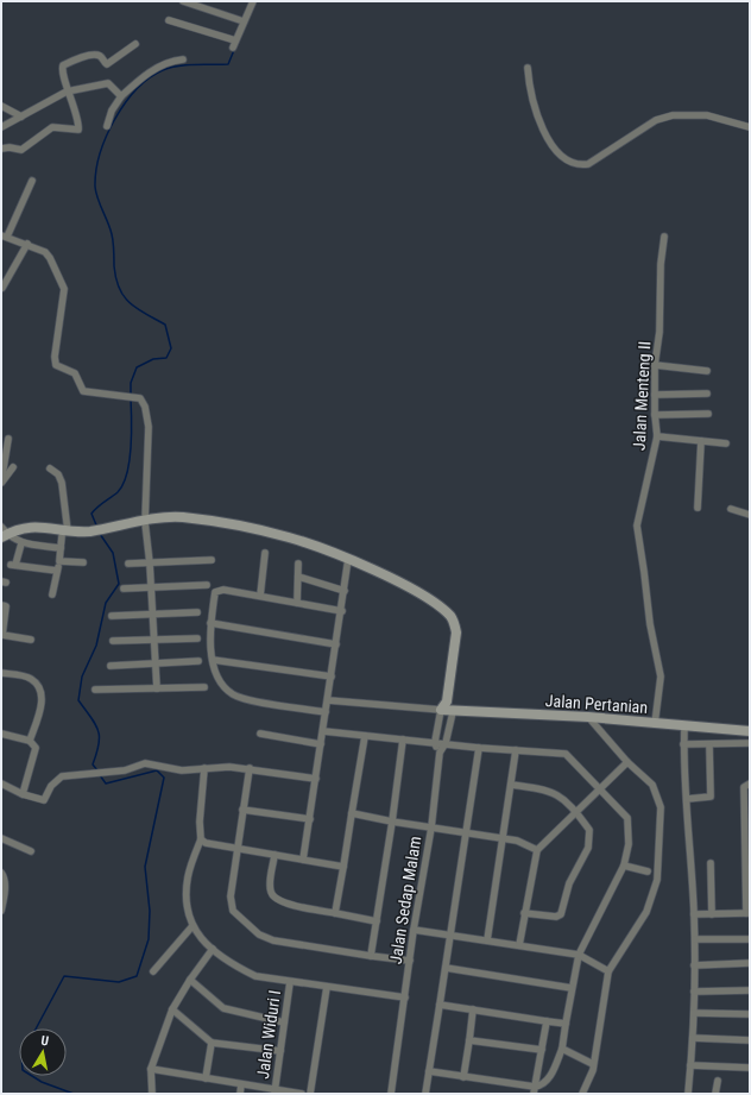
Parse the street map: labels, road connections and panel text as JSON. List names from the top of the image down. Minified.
{"streets":{"street":["Jalan Menteng II","Jalan Pertanian","Jalan Sedap Malam","Jalan Widuri I"]},"crossings":[["Jalan Menteng II","Jalan Pertanian"],["Jalan Pertanian","Jalan Sedap Malam"]],"north":"top"}
